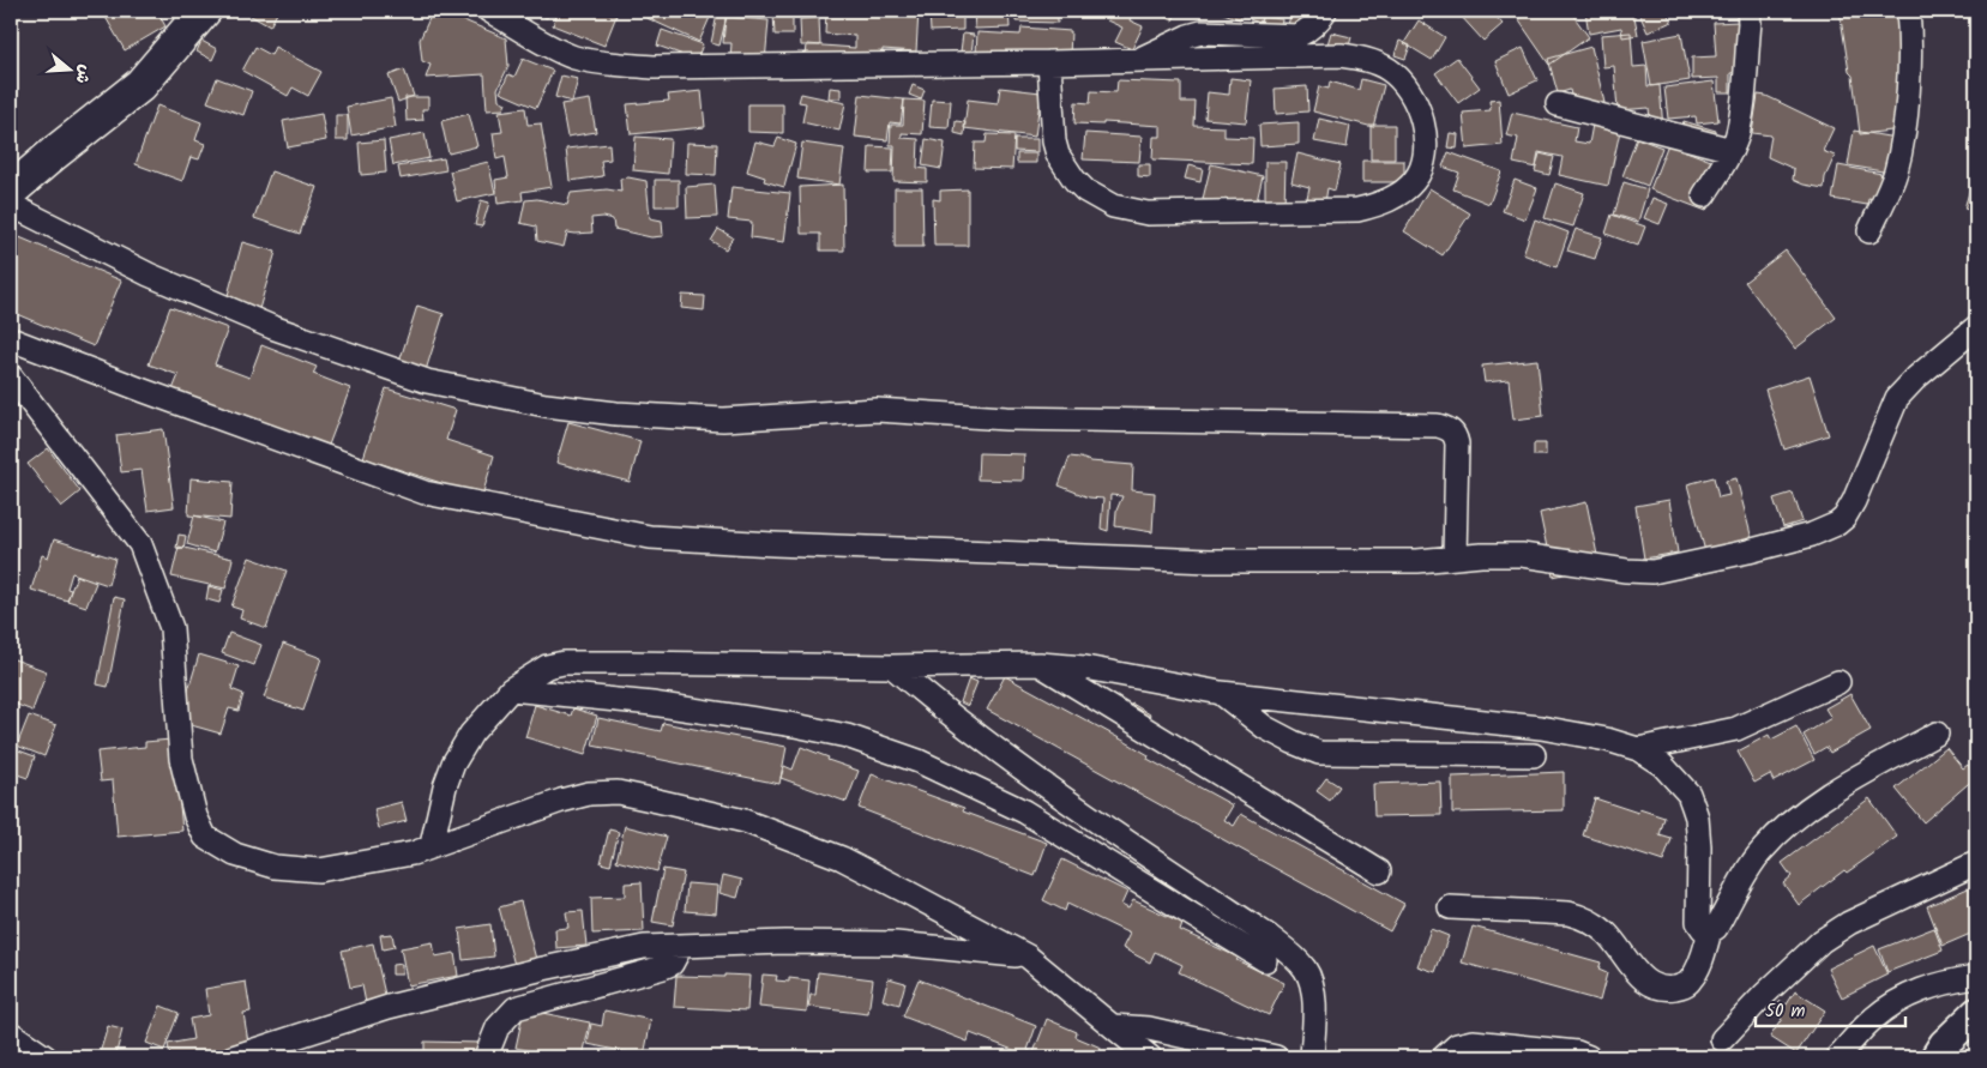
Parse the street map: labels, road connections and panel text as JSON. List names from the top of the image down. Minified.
{"scale_bar":"50 m","north":"right"}
